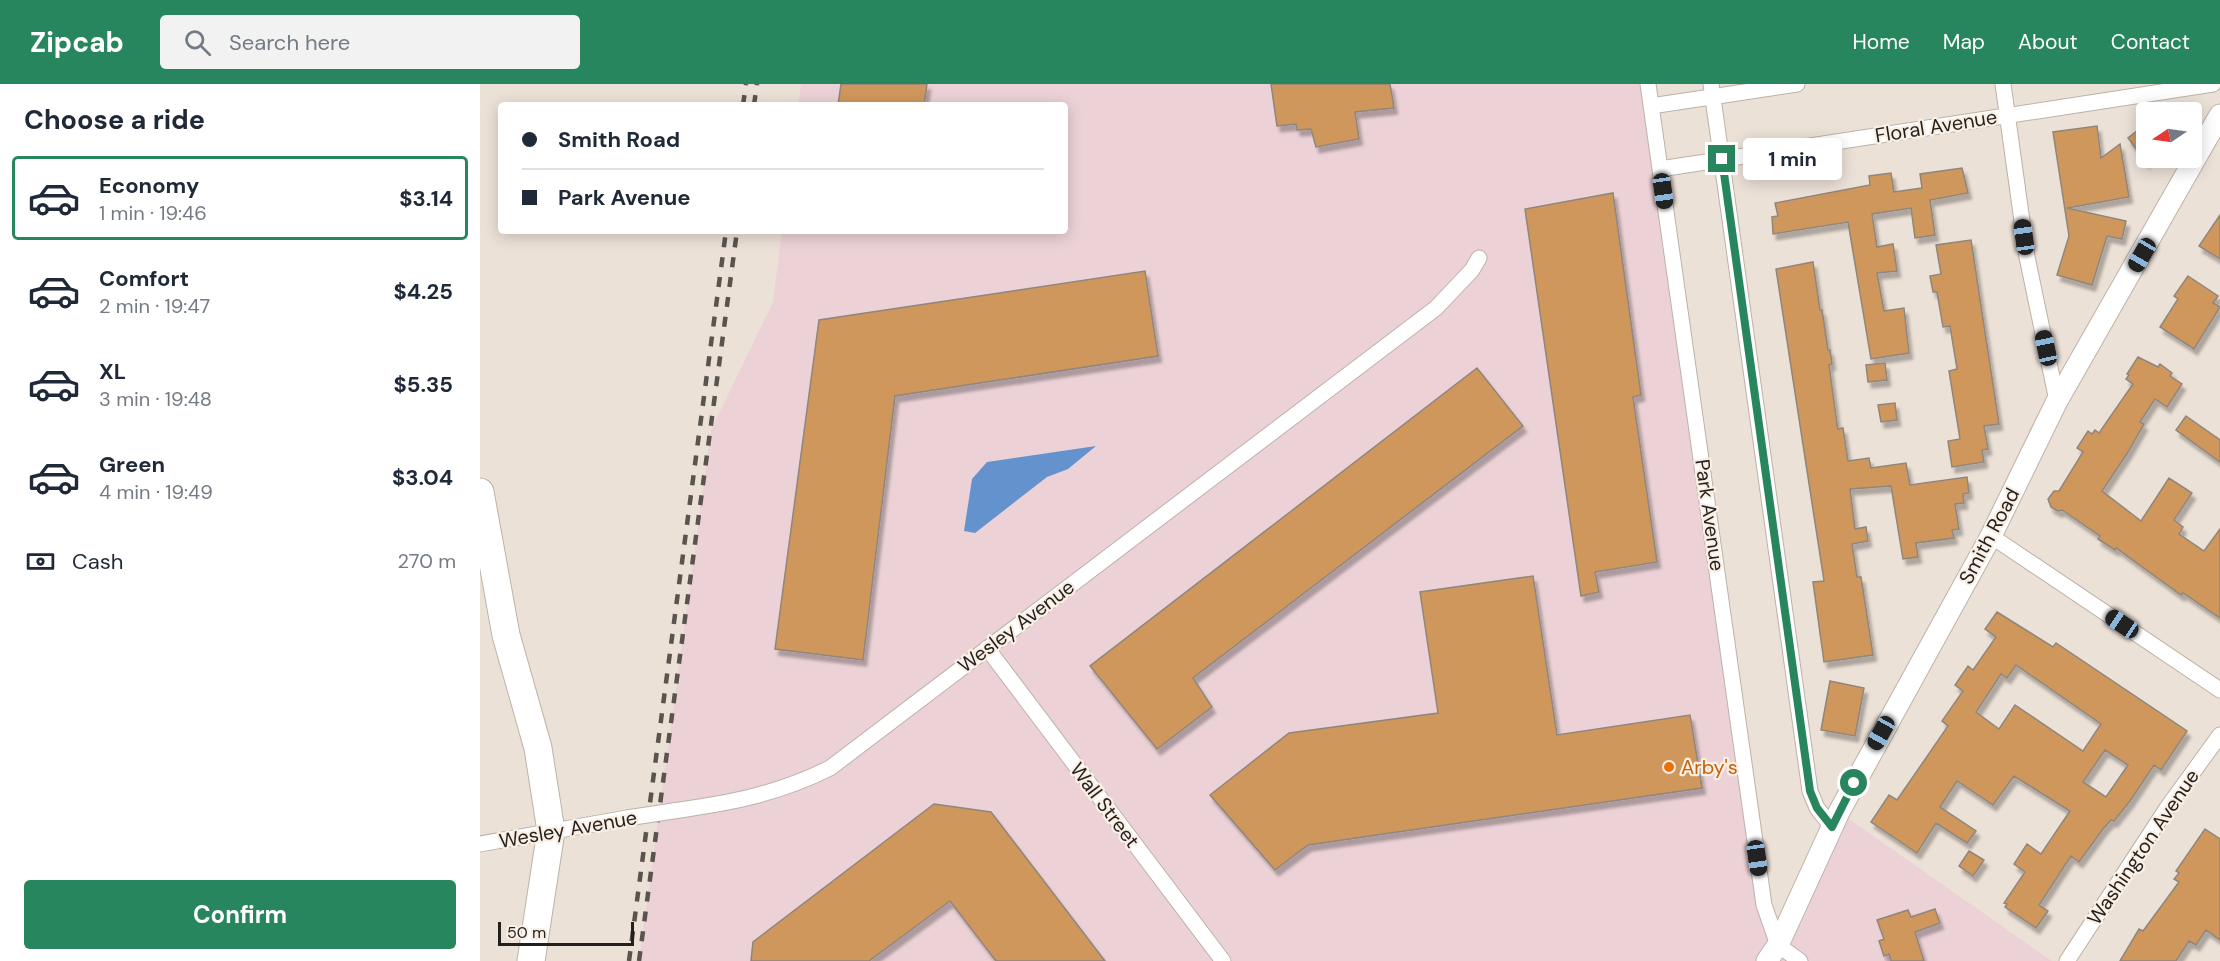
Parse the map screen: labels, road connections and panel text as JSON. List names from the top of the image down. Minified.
{"streets":{"main road":["Smith Road"],"street":["Floral Avenue","Park Avenue","Wesley Avenue","Wall Street","Washington Avenue"]},"crossings":[["Floral Avenue","Park Avenue"],["Park Avenue","Smith Road"],["Wesley Avenue","Wall Street"]],"places":["Arby's"],"scale_bar":"50 m","north":"left","page":{"header":"Zipcab","search":"Search here","nav":["Home","Map","About","Contact"],"heading":"Choose a ride","banner":["Smith Road","Park Avenue"],"bubble":"1 min","list":[{"name":"Economy","note":"1 min · 19:46","value":"$3.14"},{"name":"Comfort","note":"2 min · 19:47","value":"$4.25"},{"name":"XL","note":"3 min · 19:48","value":"$5.35"},{"name":"Green","note":"4 min · 19:49","value":"$3.04"}],"pay":["Cash","270 m"],"buttons":"Confirm","scale":"50 m"}}
